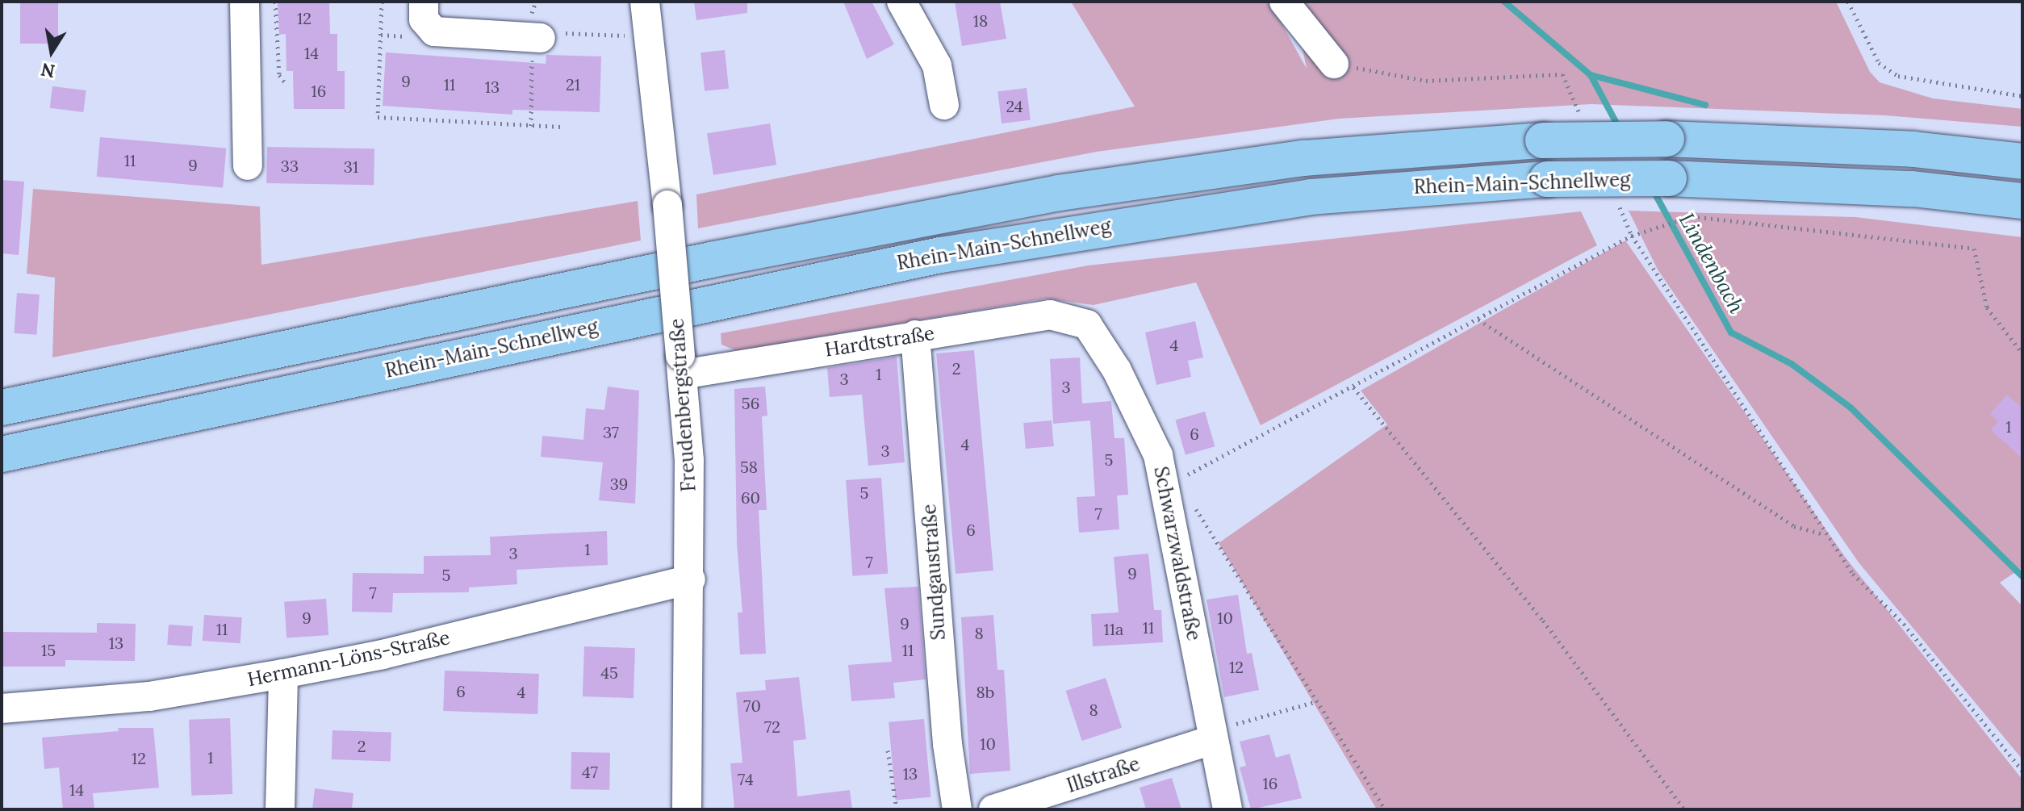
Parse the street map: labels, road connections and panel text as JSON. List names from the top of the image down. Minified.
{"streets":{"highway":["Rhein-Main-Schnellweg"],"street":["Hardtstraße","Freudenbergstraße","Schwarzwaldstraße","Sundgaustraße","Hermann-Löns-Straße","Illstraße"]},"crossings":[["Hardtstraße","Freudenbergstraße"],["Hardtstraße","Schwarzwaldstraße"],["Hardtstraße","Sundgaustraße"],["Freudenbergstraße","Hermann-Löns-Straße"],["Schwarzwaldstraße","Illstraße"]],"water":["Lindenbach"],"house_numbers":["12","18","14","9","11","21","13","16","24","11","9","33","31","4","2","1","3","3","56","1","37","6","4","3","5","58","39","5","60","7","6","1","3","7","9","5","7","9","10","9","11","11","11a","8","13","15","11","12","45","6","4","8b","70","8","72","10","2","1","12","47","13","74","16","14"],"north":"bottom"}
